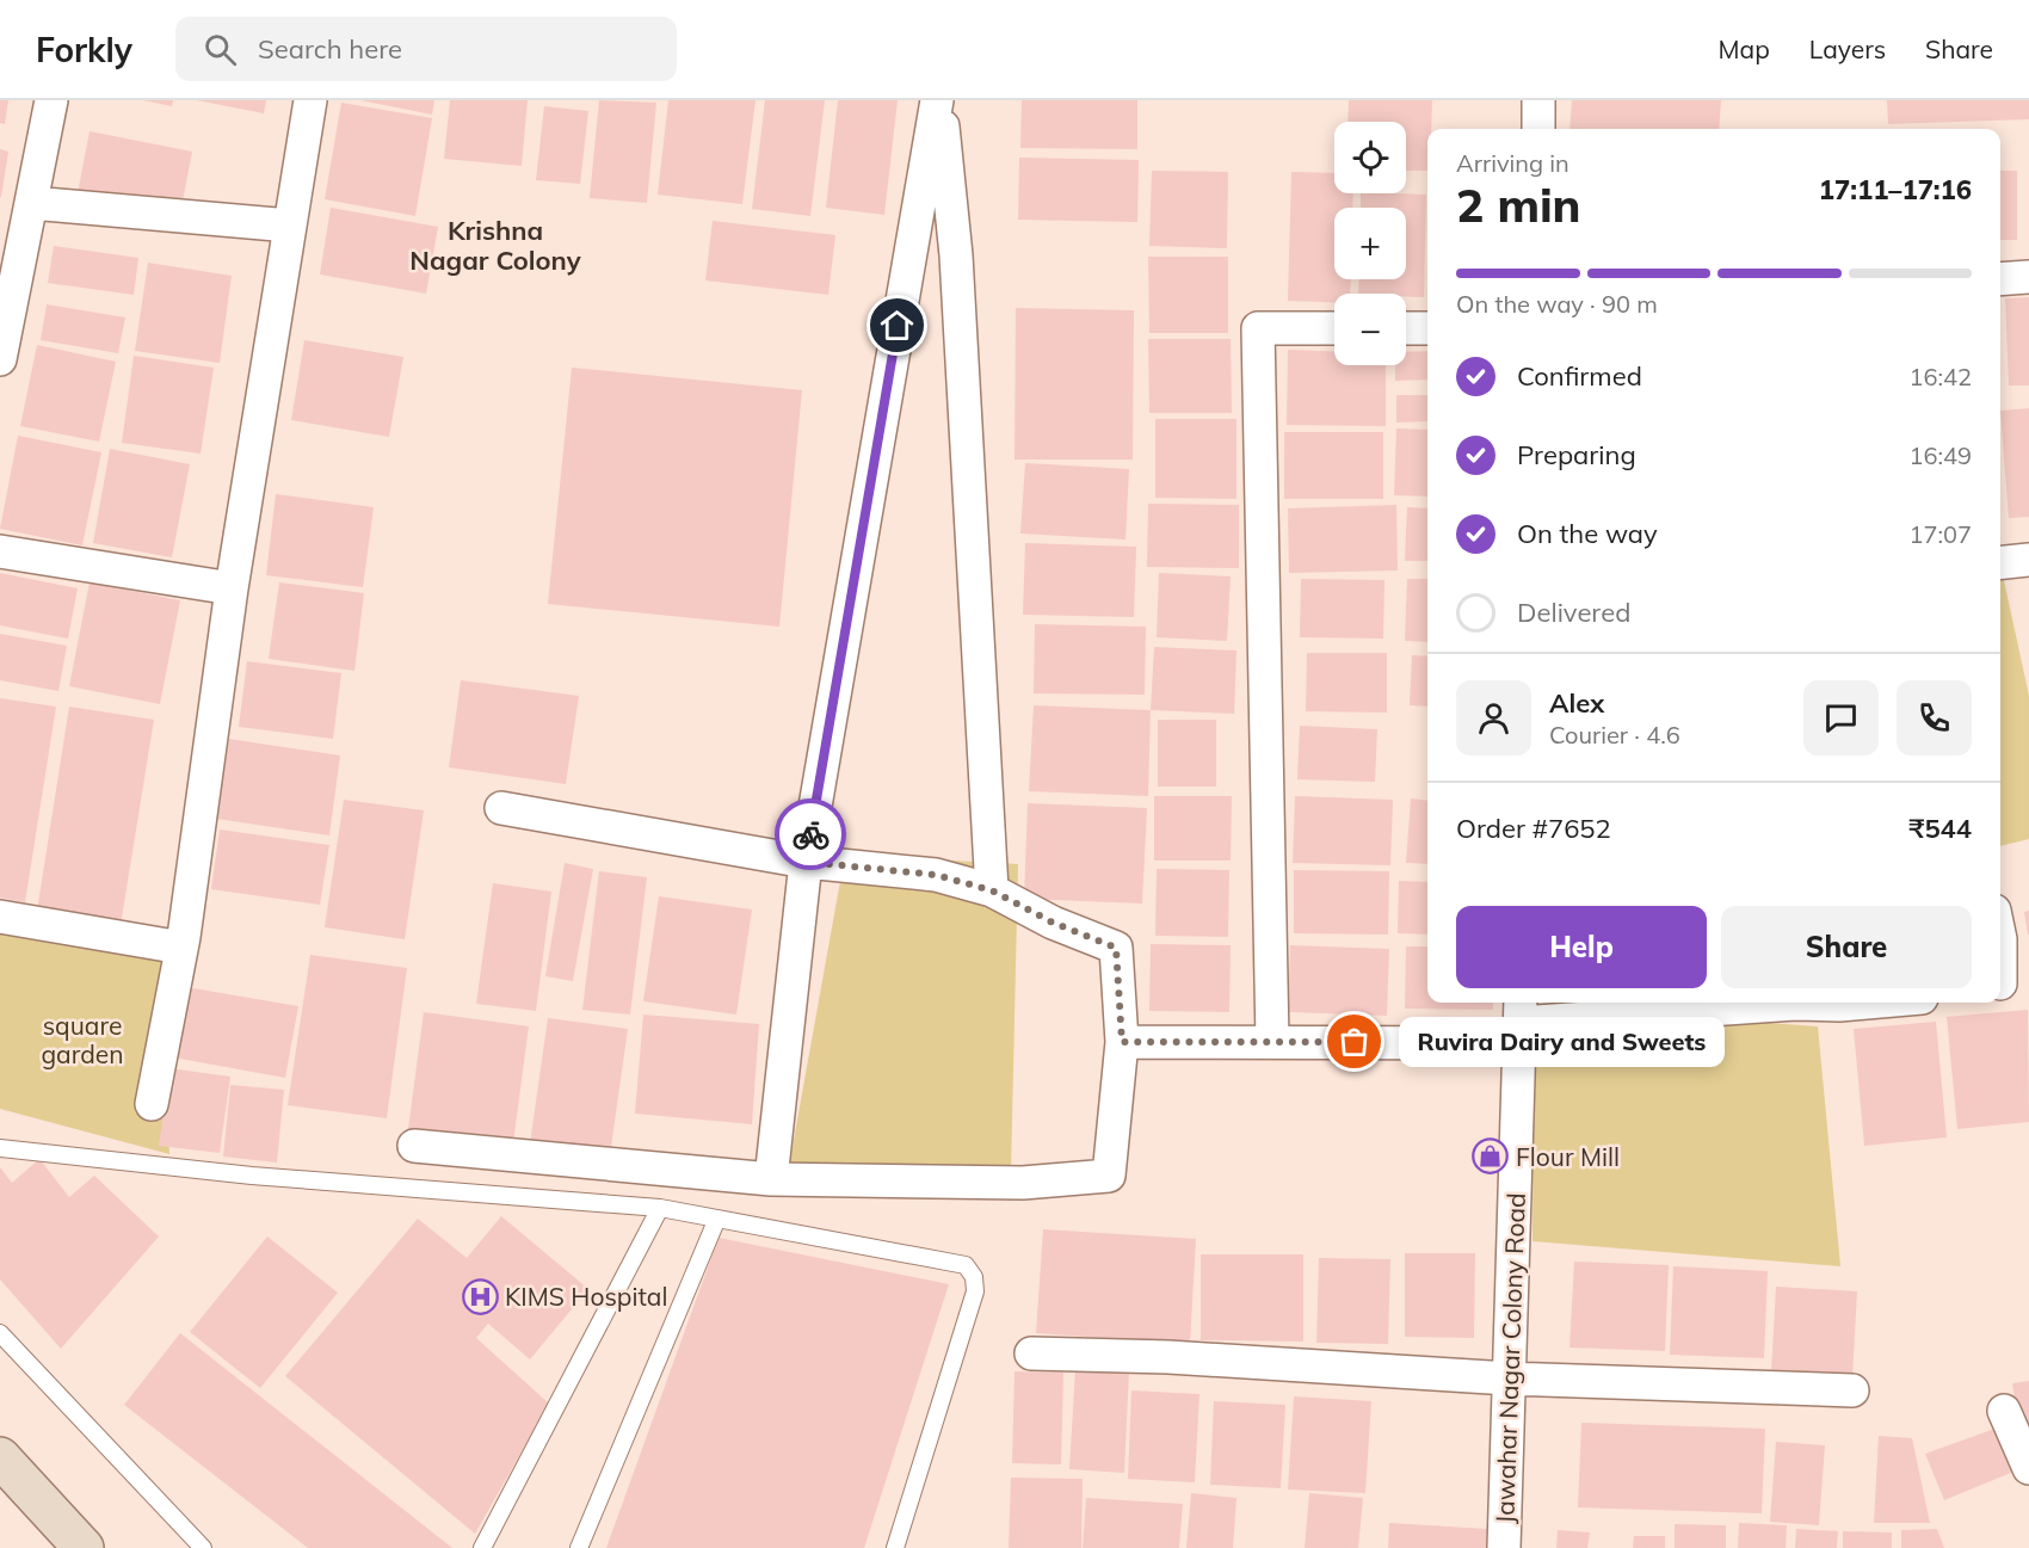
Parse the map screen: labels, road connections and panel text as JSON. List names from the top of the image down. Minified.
{"streets":{"street":["Jawahar Nagar Colony Road"]},"districts":["Krishna Nagar Colony"],"parks":["square garden"],"places":{"other":["Ruvira Dairy and Sweets"],"shop":["Flour Mill"],"hospital":["KIMS Hospital"]},"page":{"header":"Forkly","search":"Search here","nav":["Map","Layers","Share"],"map_buttons":["+","−"],"heading":["2 min","Arriving in","17:11–17:16"],"panel":["Alex","Courier · 4.6","Order #7652","₹544"],"bar":"On the way · 90 m","list":[["Confirmed","16:42"],["Preparing","16:49"],["On the way","17:07"],"Delivered"],"buttons":["Help","Share"],"bubble":"Ruvira Dairy and Sweets"}}
